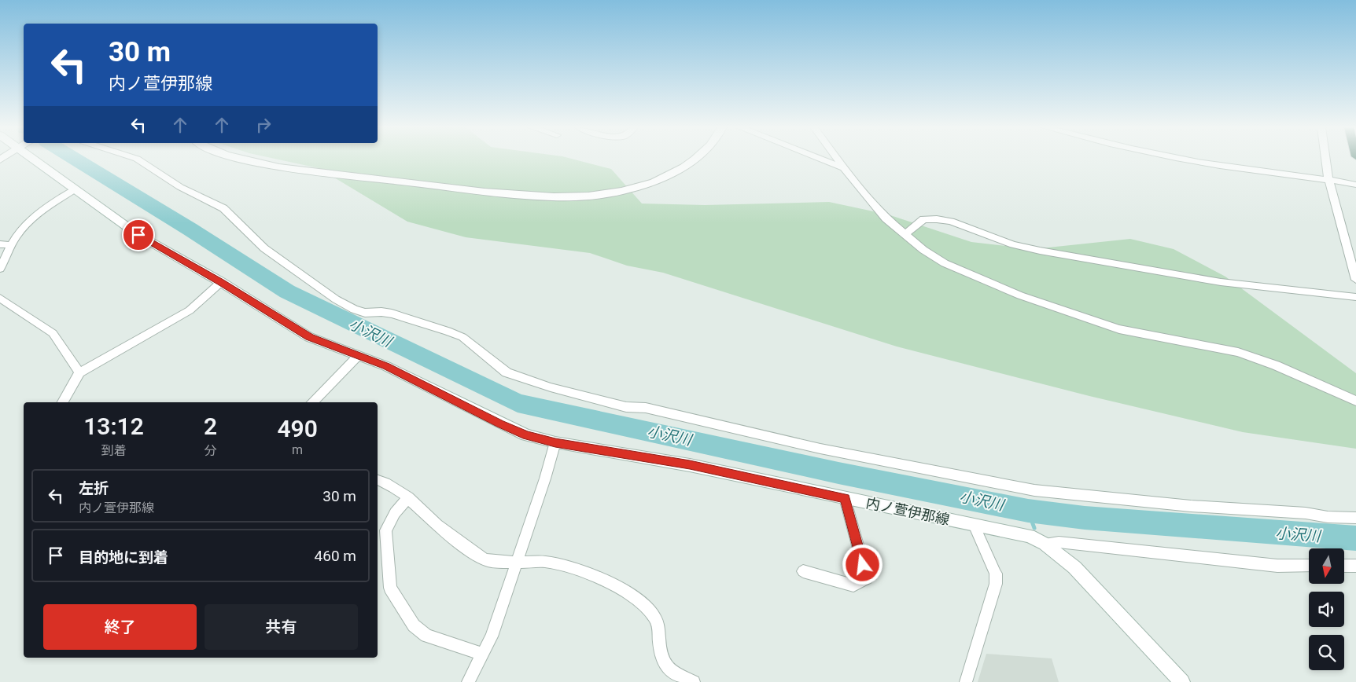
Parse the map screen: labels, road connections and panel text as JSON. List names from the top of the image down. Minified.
{"streets":{"main road":["内ノ萱伊那線"]},"water":["小沢川"],"north":"bottom","page":{"turn":["30 m","内ノ萱伊那線"],"eta":["13:12","到着","2","分","490","m"],"list":[{"name":"左折","note":"内ノ萱伊那線","value":"30 m"},{"name":"目的地に到着","value":"460 m"}],"buttons":["終了","共有"]}}
